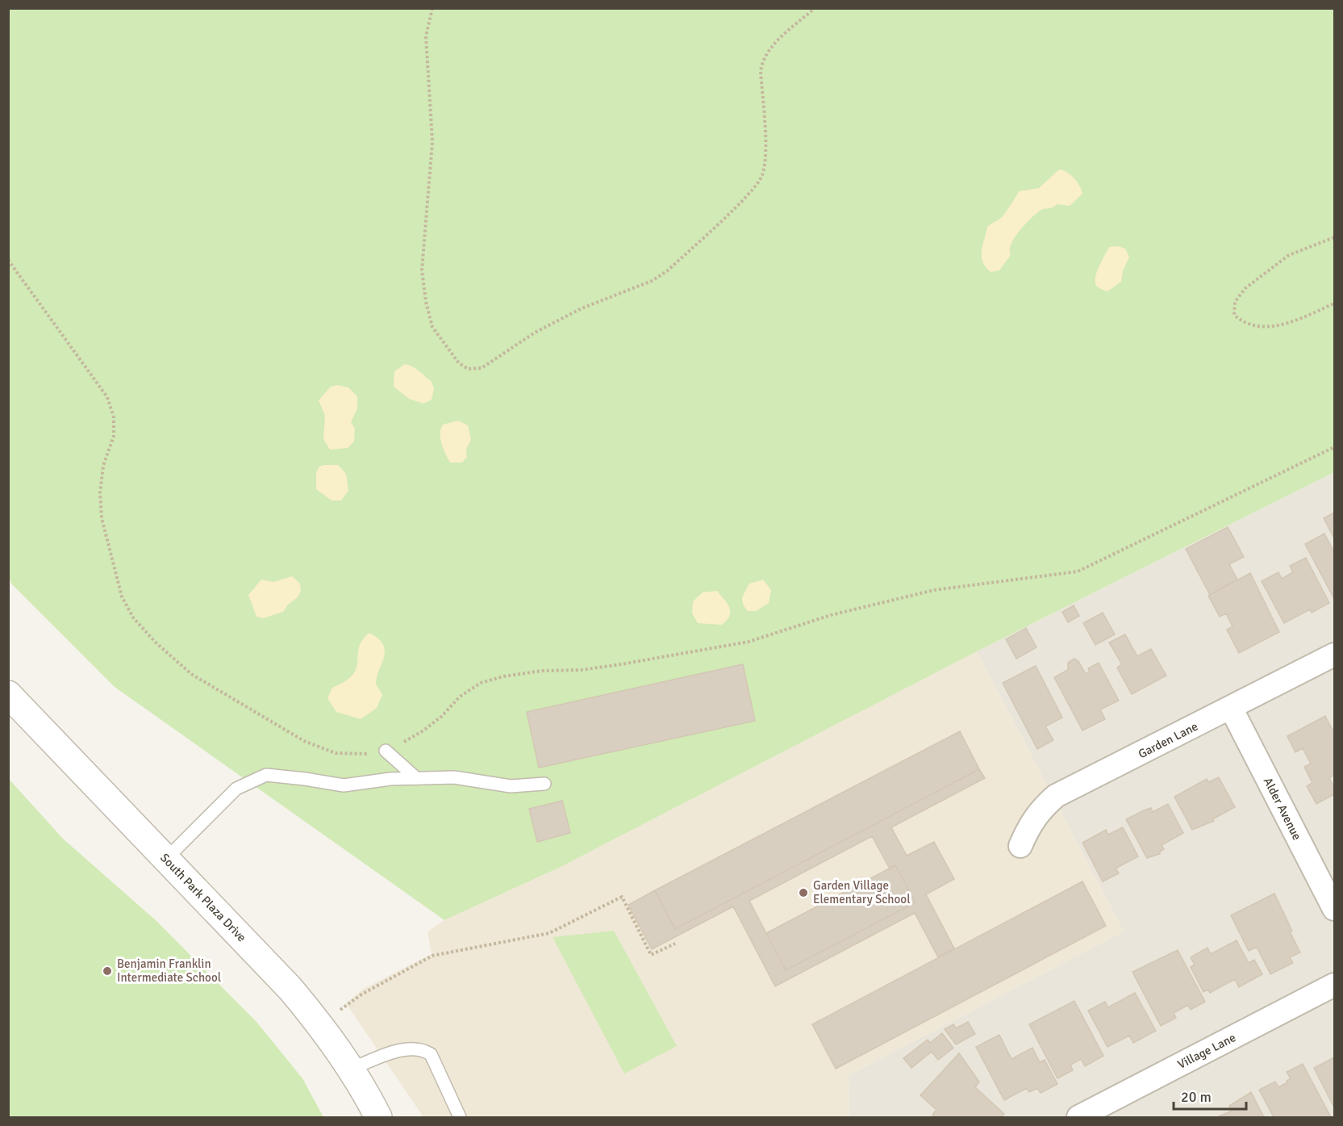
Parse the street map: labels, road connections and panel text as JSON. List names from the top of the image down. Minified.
{"streets":{"street":["Garden Lane","Alder Avenue","South Park Plaza Drive","Village Lane"]},"crossings":[["Garden Lane","Alder Avenue"]],"places":["Garden Village Elementary School","Benjamin Franklin Intermediate School"],"scale_bar":"20 m"}
